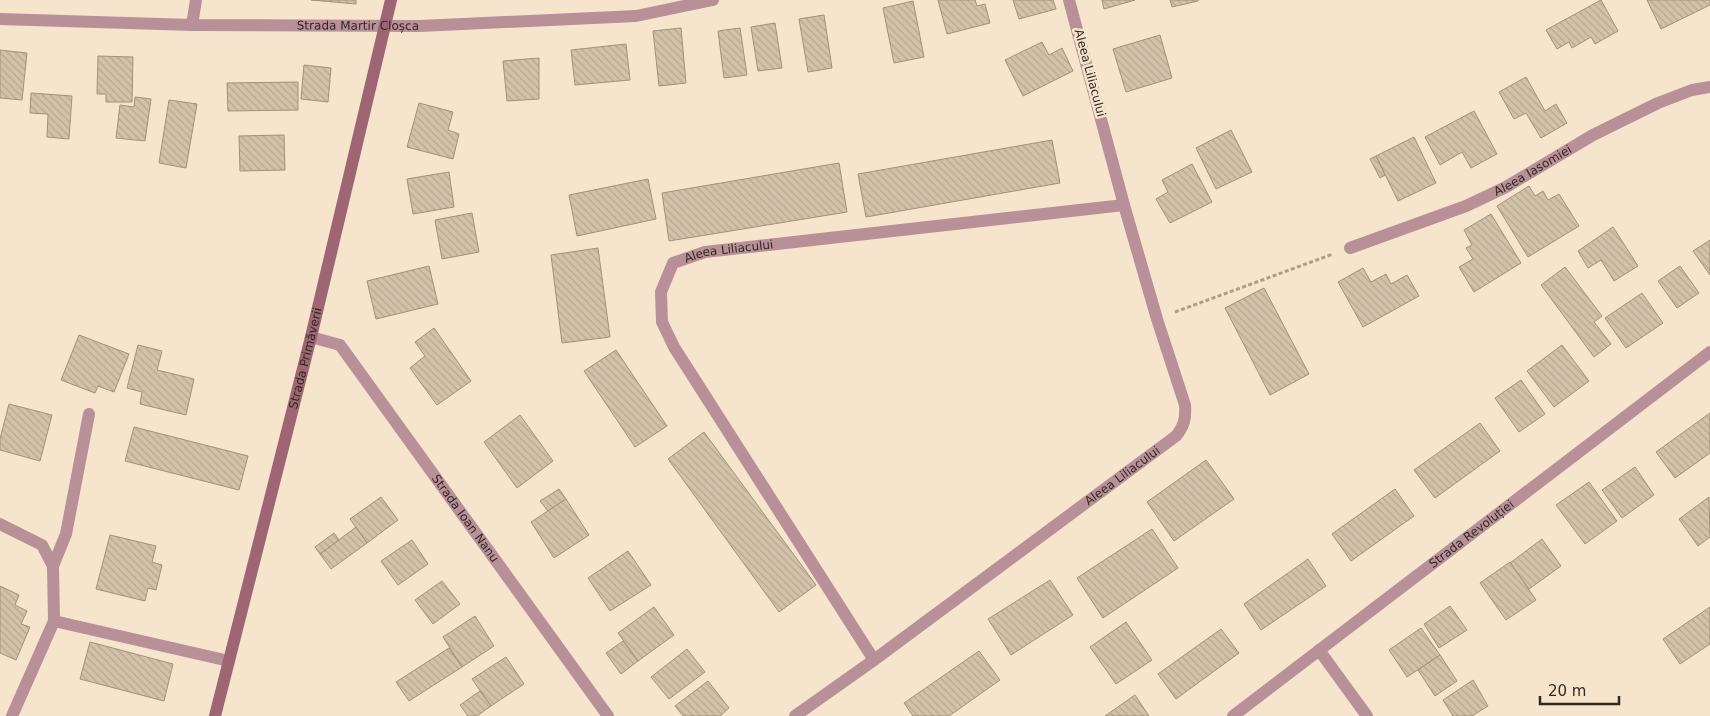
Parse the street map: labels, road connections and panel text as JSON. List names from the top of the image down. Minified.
{"streets":{"main road":["Strada Primăverii"],"street":["Strada Martir Cloșca","Aleea Liliacului","Aleea Iasomiei","Strada Ioan Nanu","Strada Revoluției"]},"crossings":[["Strada Martir Cloșca","Strada Primăverii"],["Strada Primăverii","Strada Ioan Nanu"]],"scale_bar":"20 m"}
